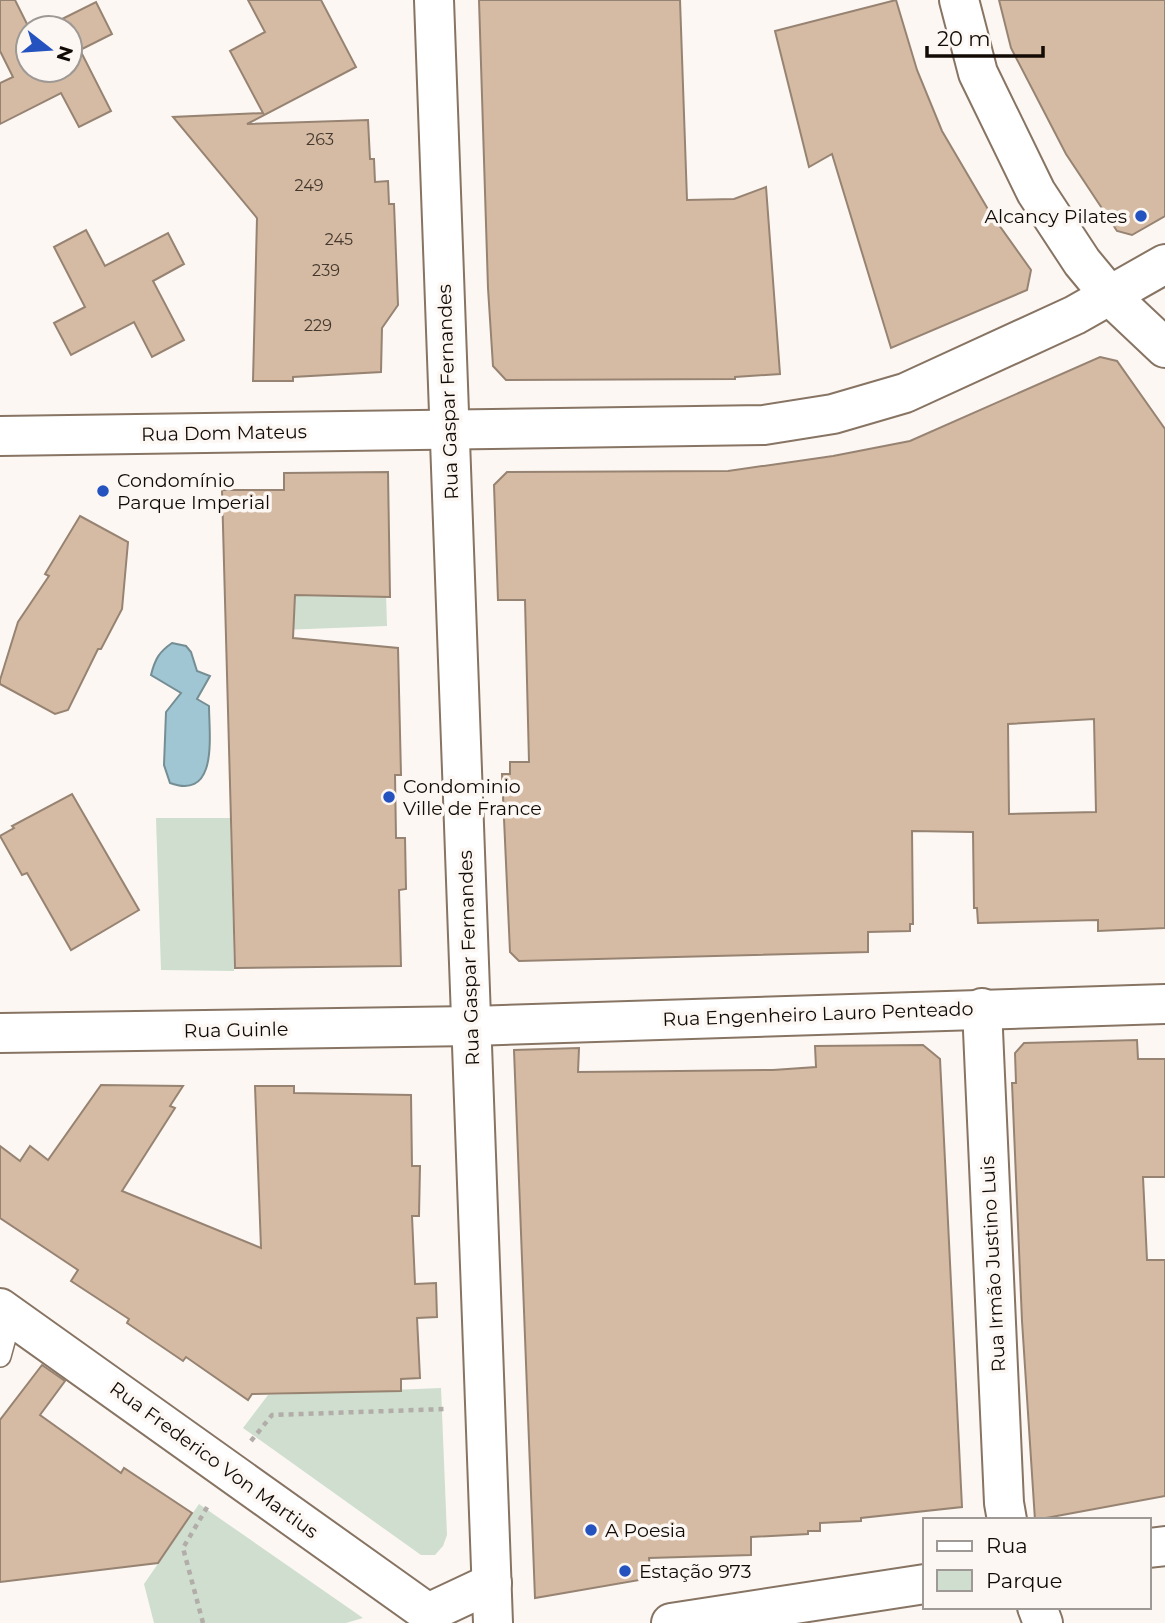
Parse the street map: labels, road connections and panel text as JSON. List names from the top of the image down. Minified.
{"streets":{"street":["Rua Gaspar Fernandes","Rua Dom Mateus","Rua Engenheiro Lauro Penteado","Rua Guinle","Rua Irmão Justino Luis","Rua Frederico Von Martius"]},"crossings":[["Rua Gaspar Fernandes","Rua Dom Mateus"],["Rua Gaspar Fernandes","Rua Engenheiro Lauro Penteado"],["Rua Gaspar Fernandes","Rua Guinle"],["Rua Gaspar Fernandes","Rua Frederico Von Martius"],["Rua Engenheiro Lauro Penteado","Rua Guinle"],["Rua Engenheiro Lauro Penteado","Rua Irmão Justino Luis"]],"places":["Alcancy Pilates","Condomínio Parque Imperial","Condominio Ville de France","A Poesia","Estação 973"],"house_numbers":["263","249","245","239","229"],"legend":["Rua","Parque"],"scale_bar":"20 m","north":"right"}
